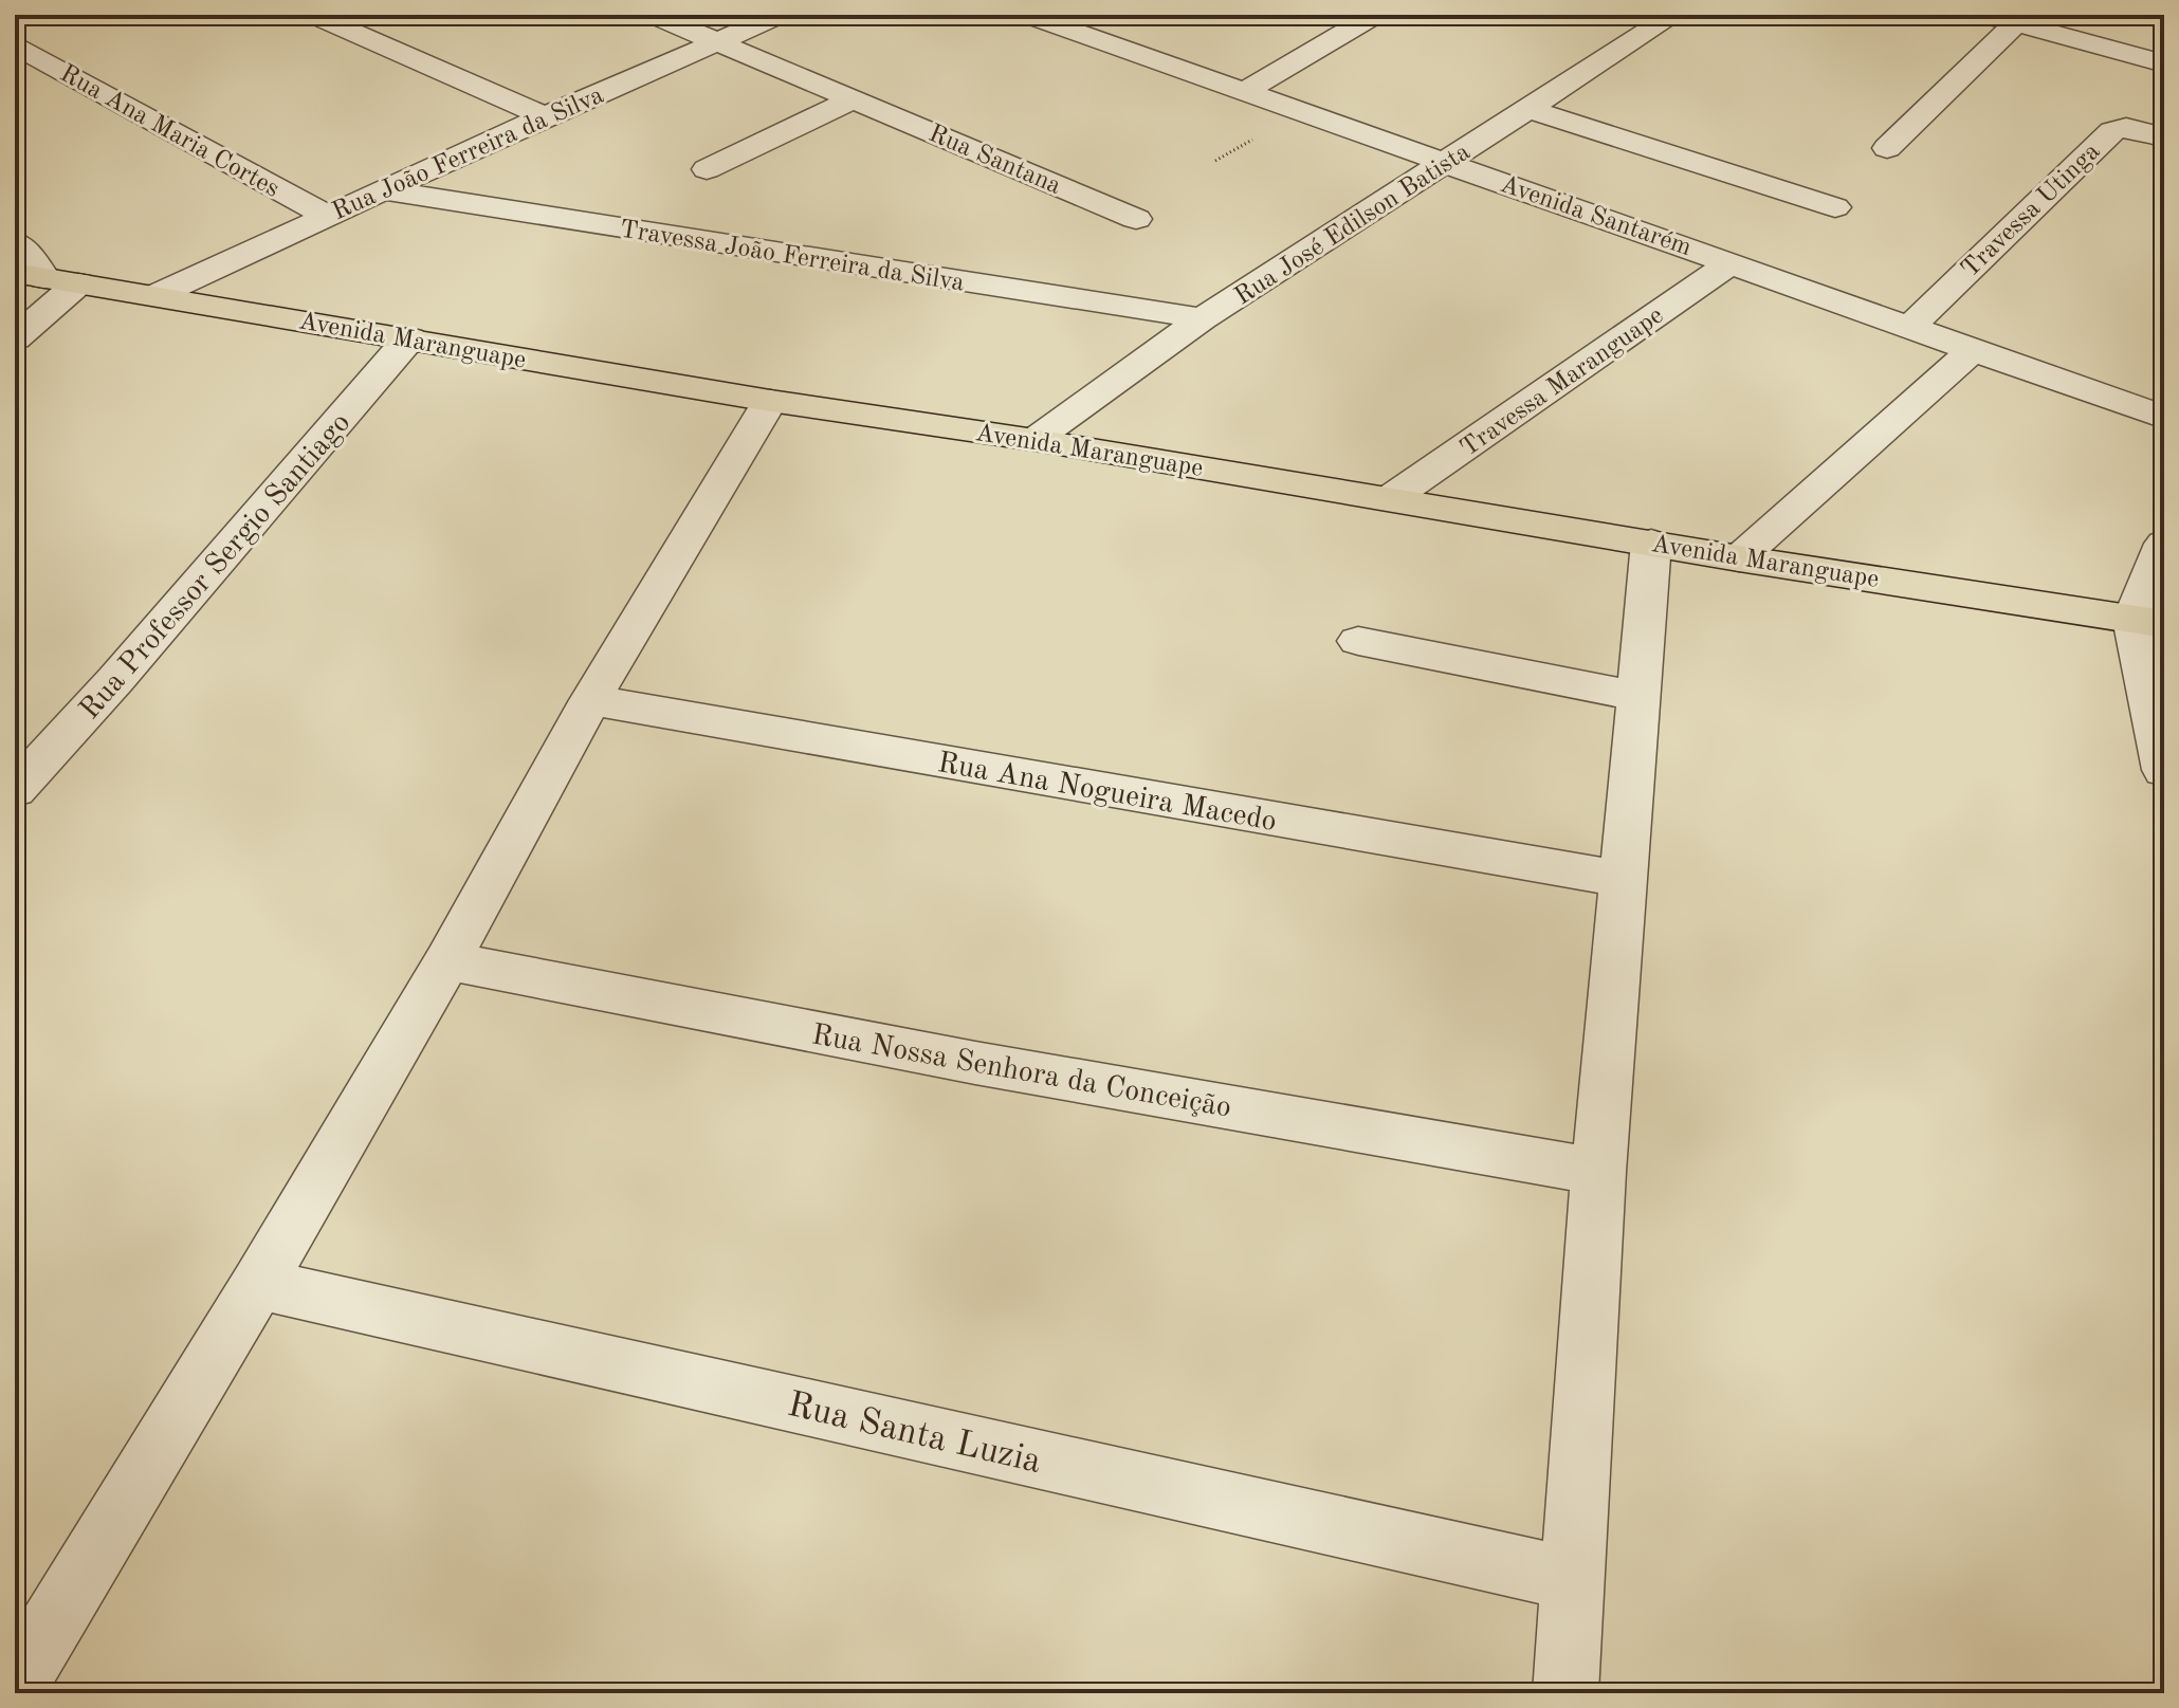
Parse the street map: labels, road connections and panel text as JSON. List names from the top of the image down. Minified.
{"streets":{"main road":["Avenida Maranguape"],"street":["Rua Ana Maria Cortes","Rua João Ferreira da Silva","Rua Santana","Travessa Utinga","Avenida Santarém","Rua José Edilson Batista","Travessa João Ferreira da Silva","Travessa Maranguape","Rua Professor Sergio Santiago","Rua Ana Nogueira Macedo","Rua Nossa Senhora da Conceição","Rua Santa Luzia"]},"crossings":[["Rua Ana Maria Cortes","Rua João Ferreira da Silva"],["Rua João Ferreira da Silva","Rua Santana"],["Rua João Ferreira da Silva","Travessa João Ferreira da Silva"],["Rua João Ferreira da Silva","Avenida Maranguape"],["Travessa Utinga","Avenida Santarém"],["Avenida Santarém","Rua José Edilson Batista"],["Avenida Santarém","Travessa Maranguape"],["Rua José Edilson Batista","Travessa João Ferreira da Silva"],["Rua José Edilson Batista","Avenida Maranguape"],["Avenida Maranguape","Travessa Maranguape"],["Avenida Maranguape","Rua Professor Sergio Santiago"]]}
